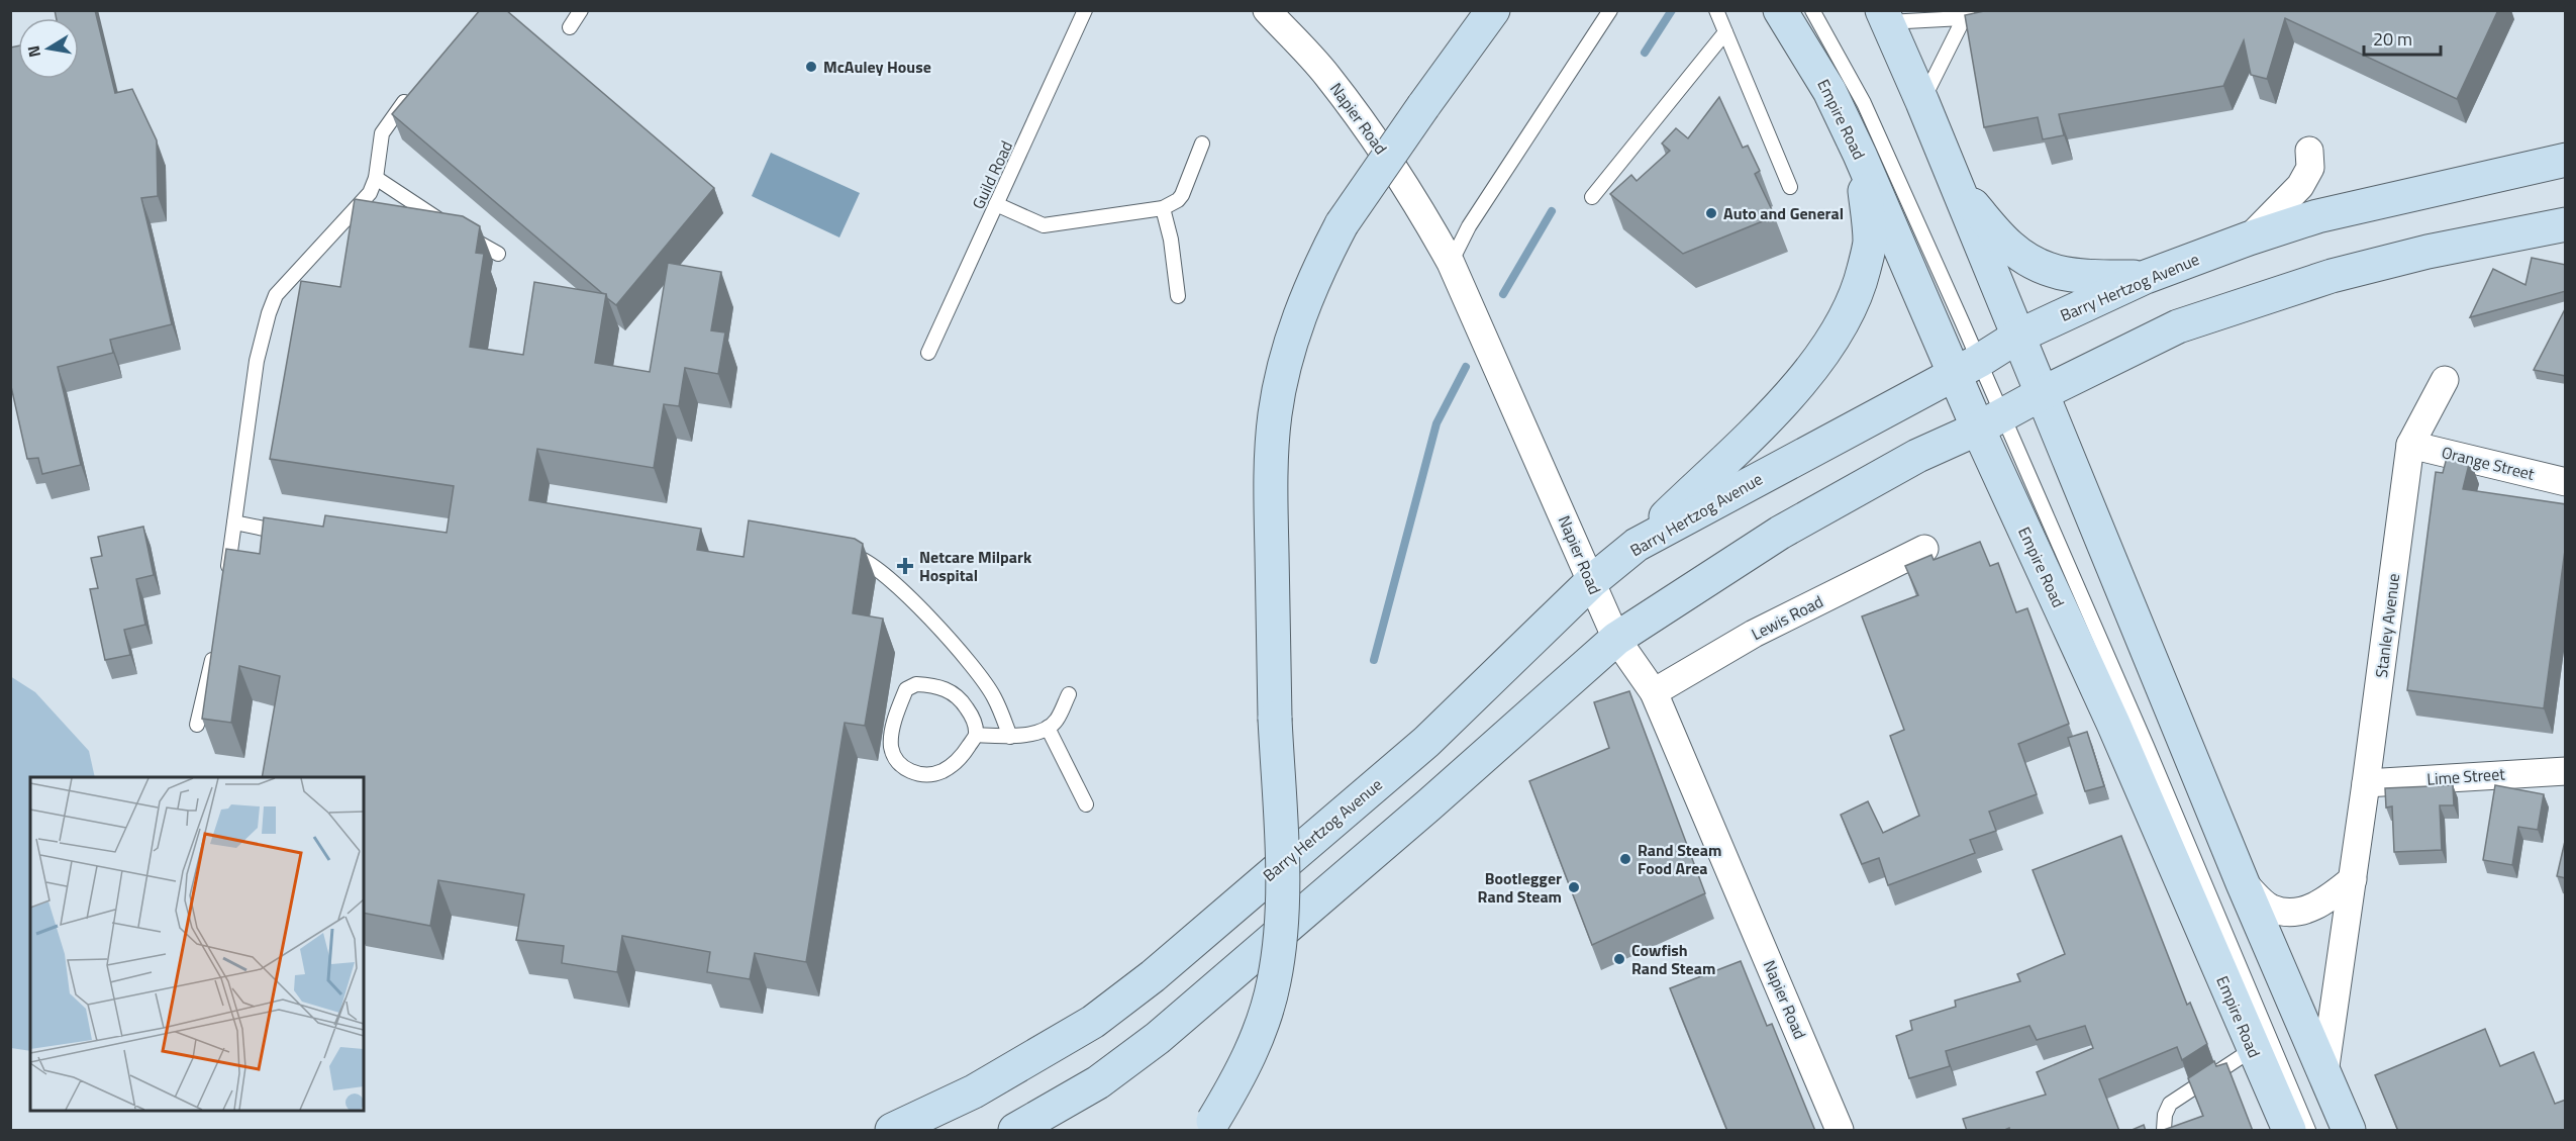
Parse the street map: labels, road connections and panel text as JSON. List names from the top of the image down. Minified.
{"streets":{"main road":["Empire Road","Barry Hertzog Avenue"],"street":["Napier Road","Orange Street","Lewis Road","Stanley Avenue","Lime Street"],"lane":["Guild Road"]},"crossings":[["Napier Road","Barry Hertzog Avenue"],["Napier Road","Lewis Road"],["Empire Road","Barry Hertzog Avenue"],["Orange Street","Stanley Avenue"],["Stanley Avenue","Lime Street"]],"places":{"other":["McAuley House","Auto and General","Rand Steam Food Area","Bootlegger Rand Steam","Cowfish Rand Steam"],"health":["Netcare Milpark Hospital"]},"scale_bar":"20 m","north":"left"}
